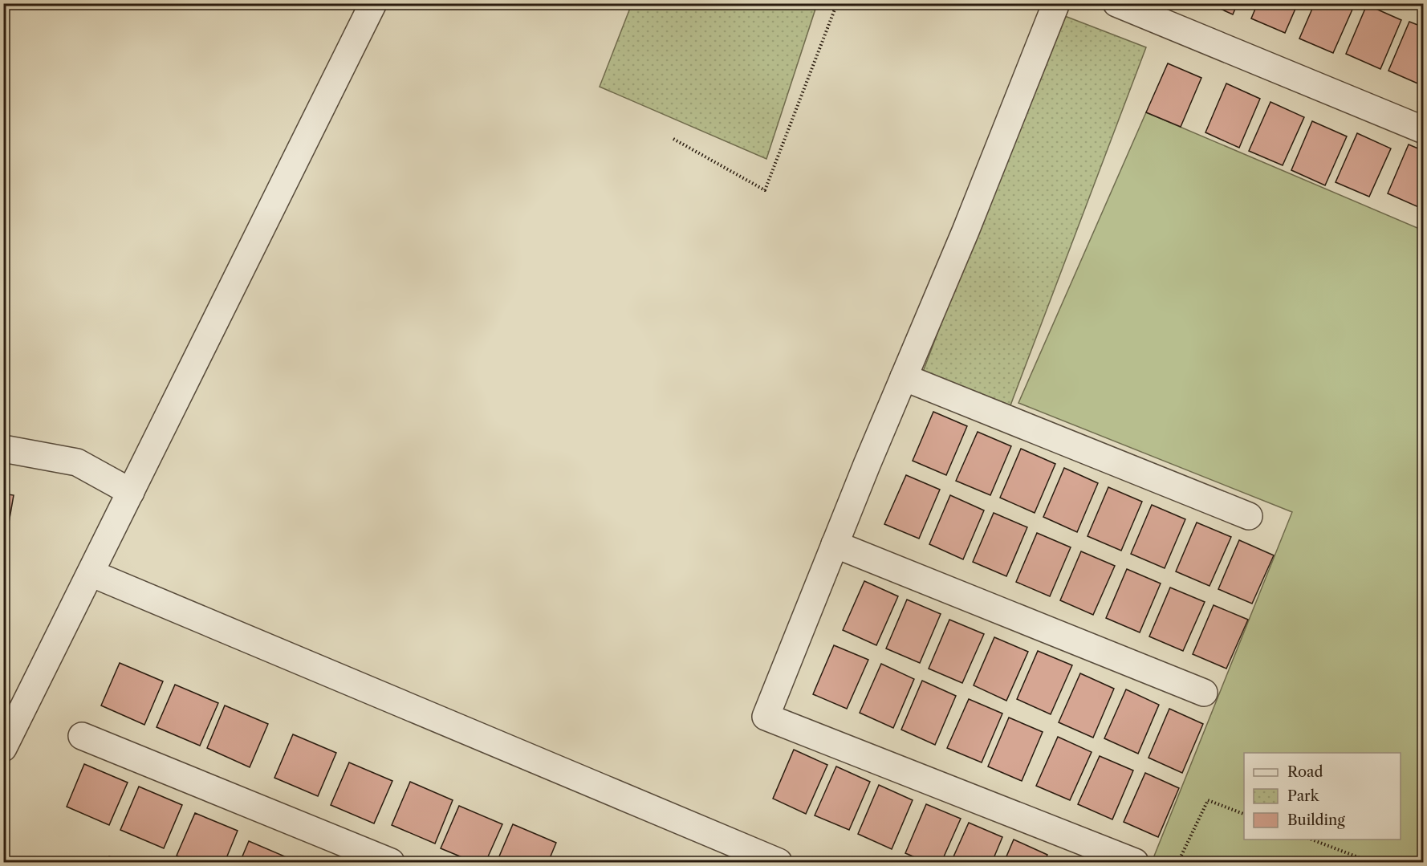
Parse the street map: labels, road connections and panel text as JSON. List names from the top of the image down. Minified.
{"legend":["Road","Park","Building"]}
